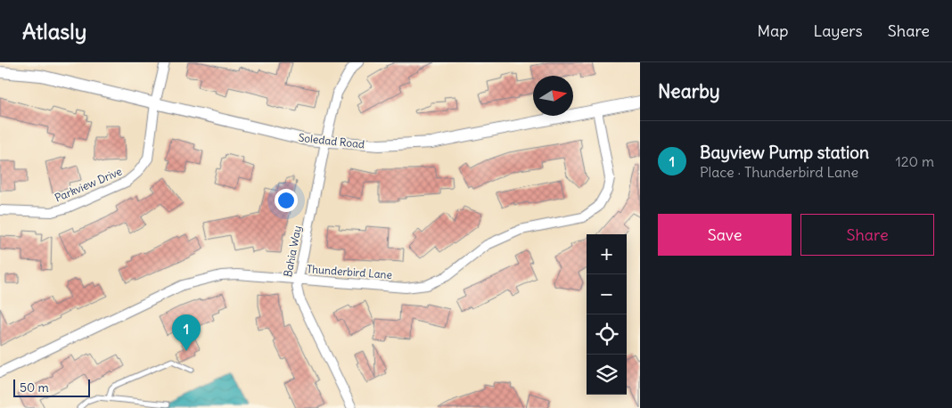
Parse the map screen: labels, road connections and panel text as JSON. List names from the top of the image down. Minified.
{"streets":{"street":["Soledad Road","Parkview Drive","Bahia Way","Thunderbird Lane"]},"crossings":[["Soledad Road","Parkview Drive"],["Soledad Road","Bahia Way"],["Soledad Road","Thunderbird Lane"],["Bahia Way","Thunderbird Lane"]],"scale_bar":"50 m","north":"right","page":{"header":"Atlasly","nav":["Map","Layers","Share"],"heading":"Nearby","list":[{"mark":"1","name":"Bayview Pump station","note":"Place · Thunderbird Lane","value":"120 m"}],"buttons":["Save","Share"],"map_buttons":["+","−"],"pins":"1","scale":"50 m"}}
